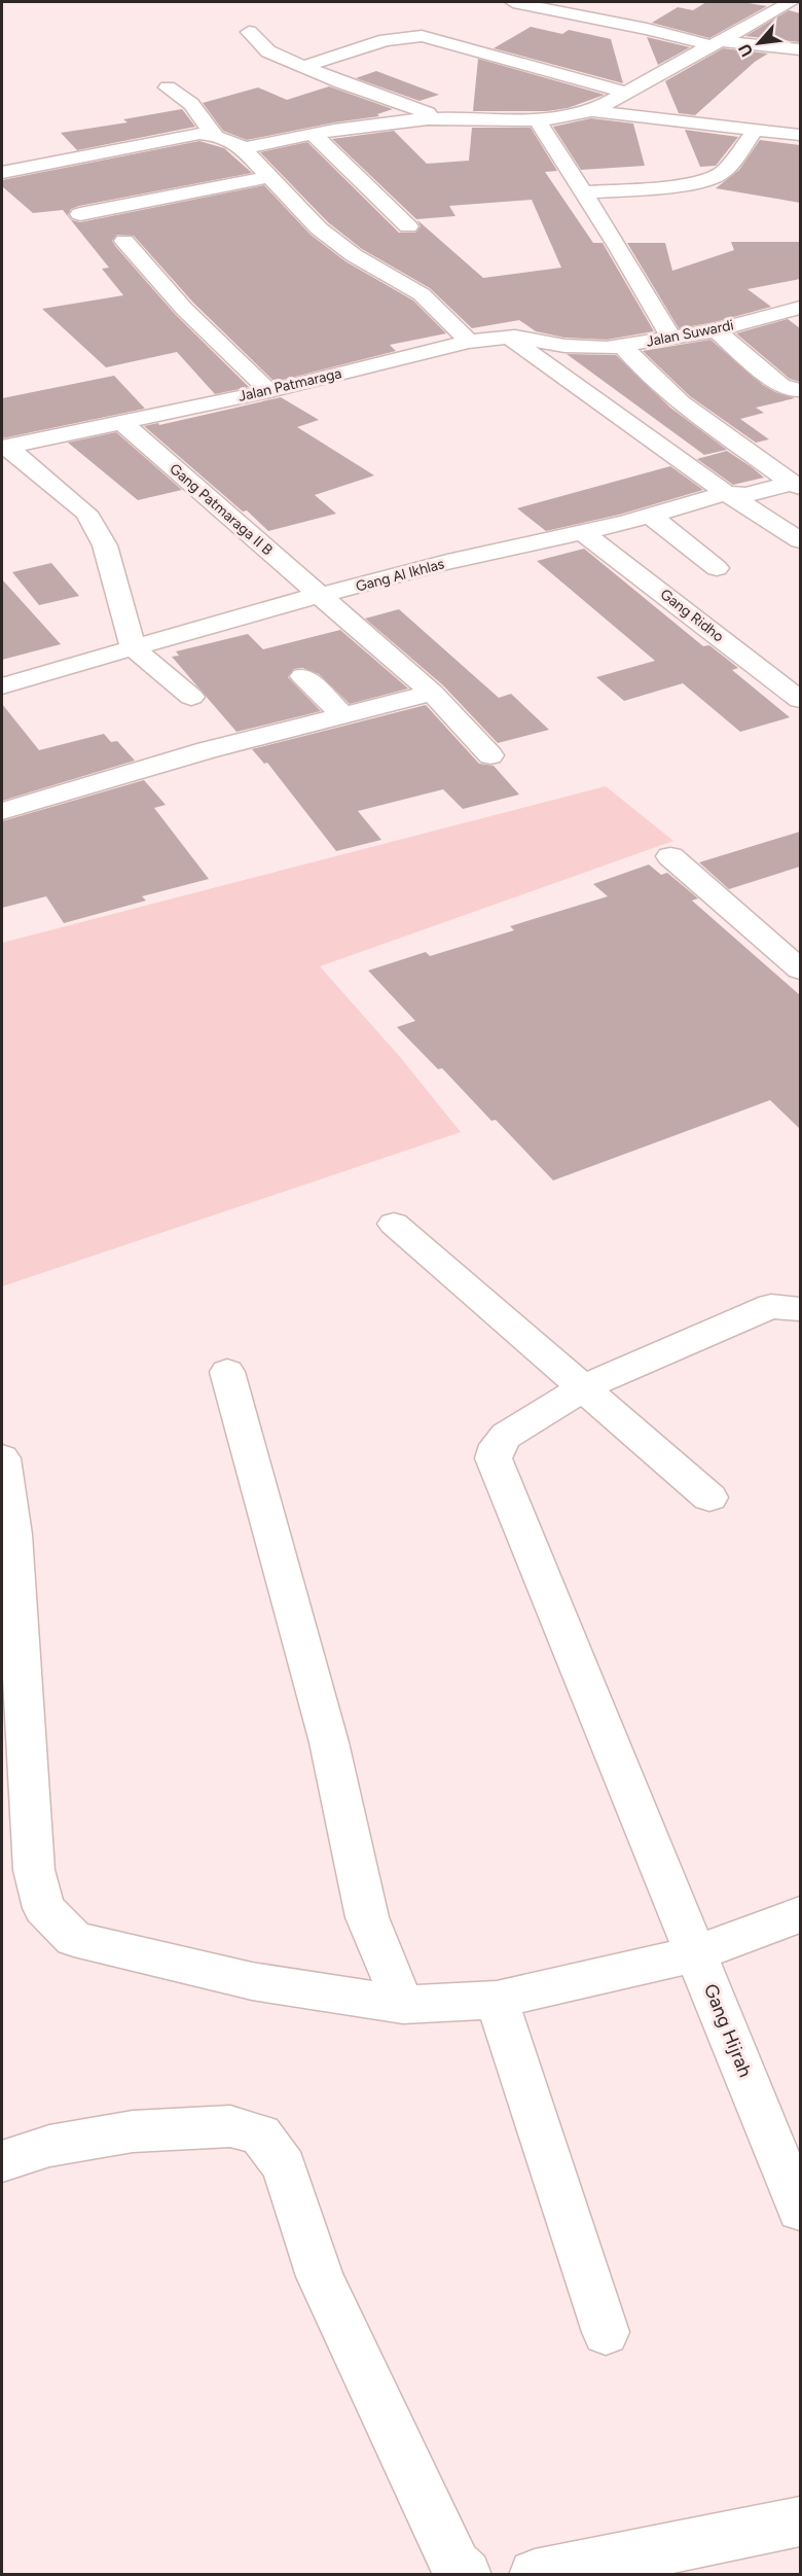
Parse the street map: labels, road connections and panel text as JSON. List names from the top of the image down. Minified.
{"streets":{"street":["Jalan Suwardi","Jalan Patmaraga","Gang Patmaraga II B","Gang Al Ikhlas","Gang Ridho","Gang Hijrah"]},"crossings":[["Jalan Suwardi","Jalan Patmaraga"],["Jalan Patmaraga","Gang Patmaraga II B"],["Gang Patmaraga II B","Gang Al Ikhlas"],["Gang Al Ikhlas","Gang Ridho"]],"north":"bottom left"}
